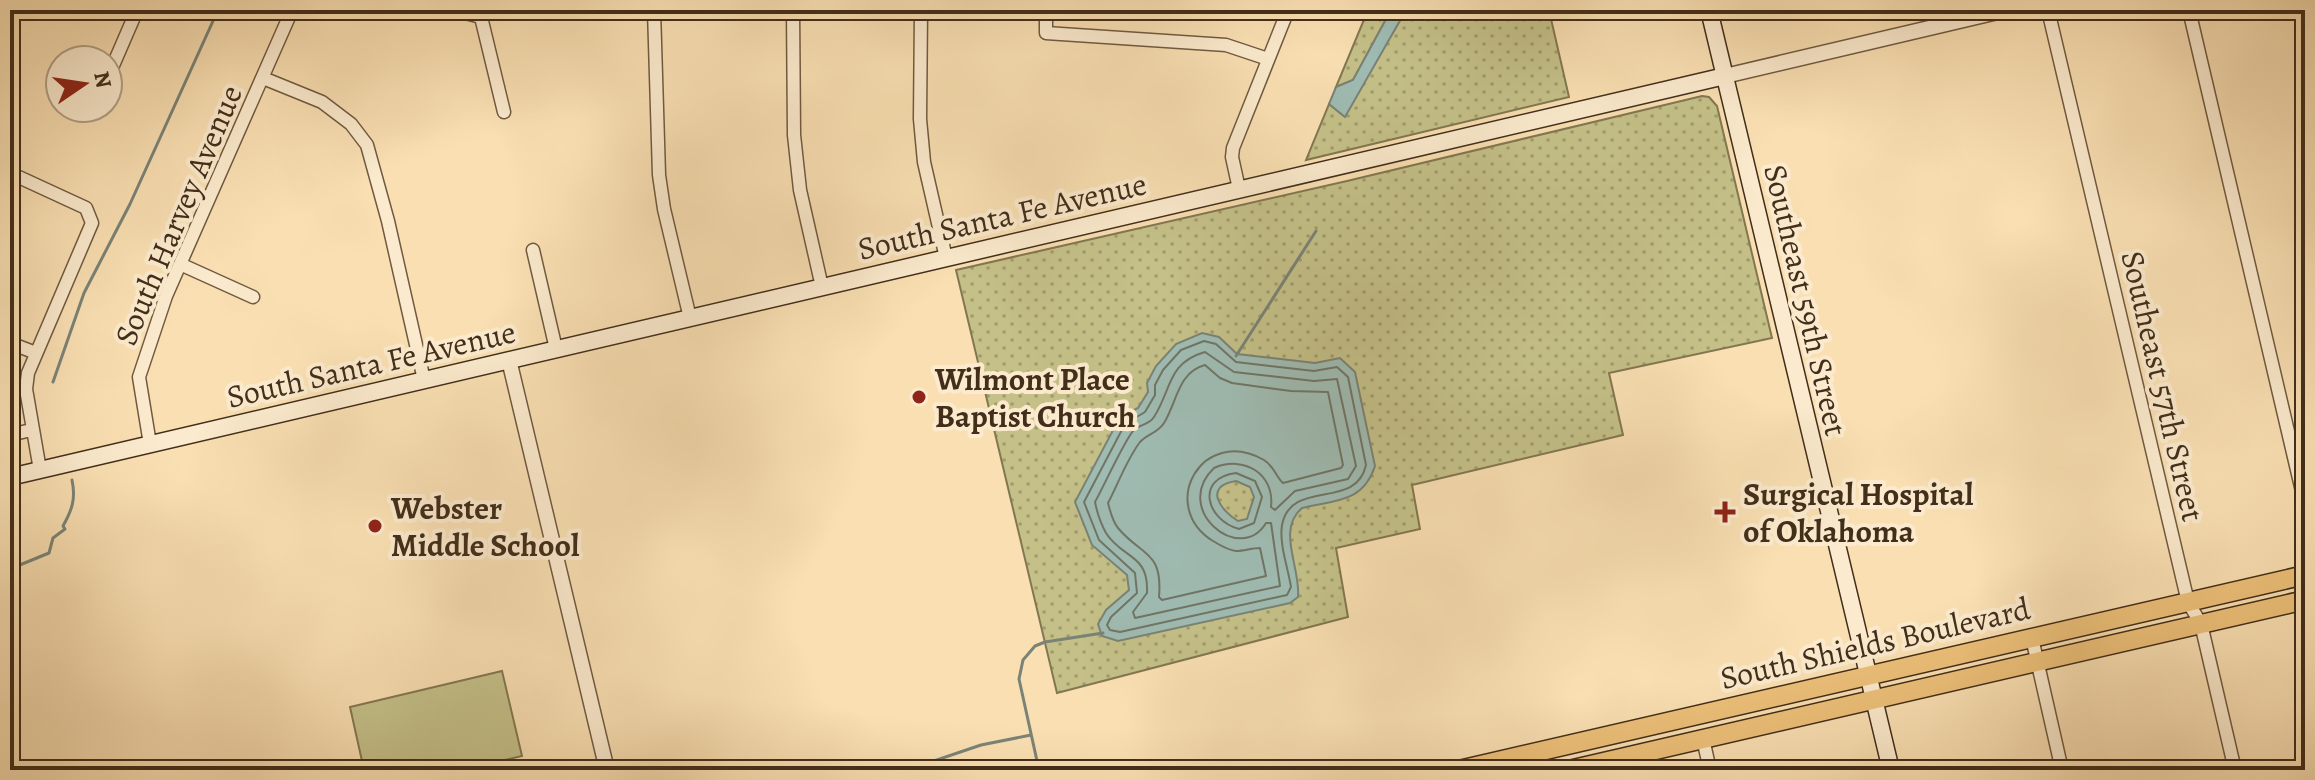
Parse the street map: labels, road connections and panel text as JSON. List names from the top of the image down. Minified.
{"streets":{"main road":["South Santa Fe Avenue","Southeast 59th Street","South Shields Boulevard"],"street":["South Harvey Avenue","Southeast 57th Street"]},"crossings":[["South Harvey Avenue","South Santa Fe Avenue"],["South Santa Fe Avenue","Southeast 59th Street"],["Southeast 59th Street","South Shields Boulevard"],["Southeast 57th Street","South Shields Boulevard"]],"places":{"other":["Wilmont Place Baptist Church","Webster Middle School"],"health":["Surgical Hospital of Oklahoma"]},"north":"right"}
